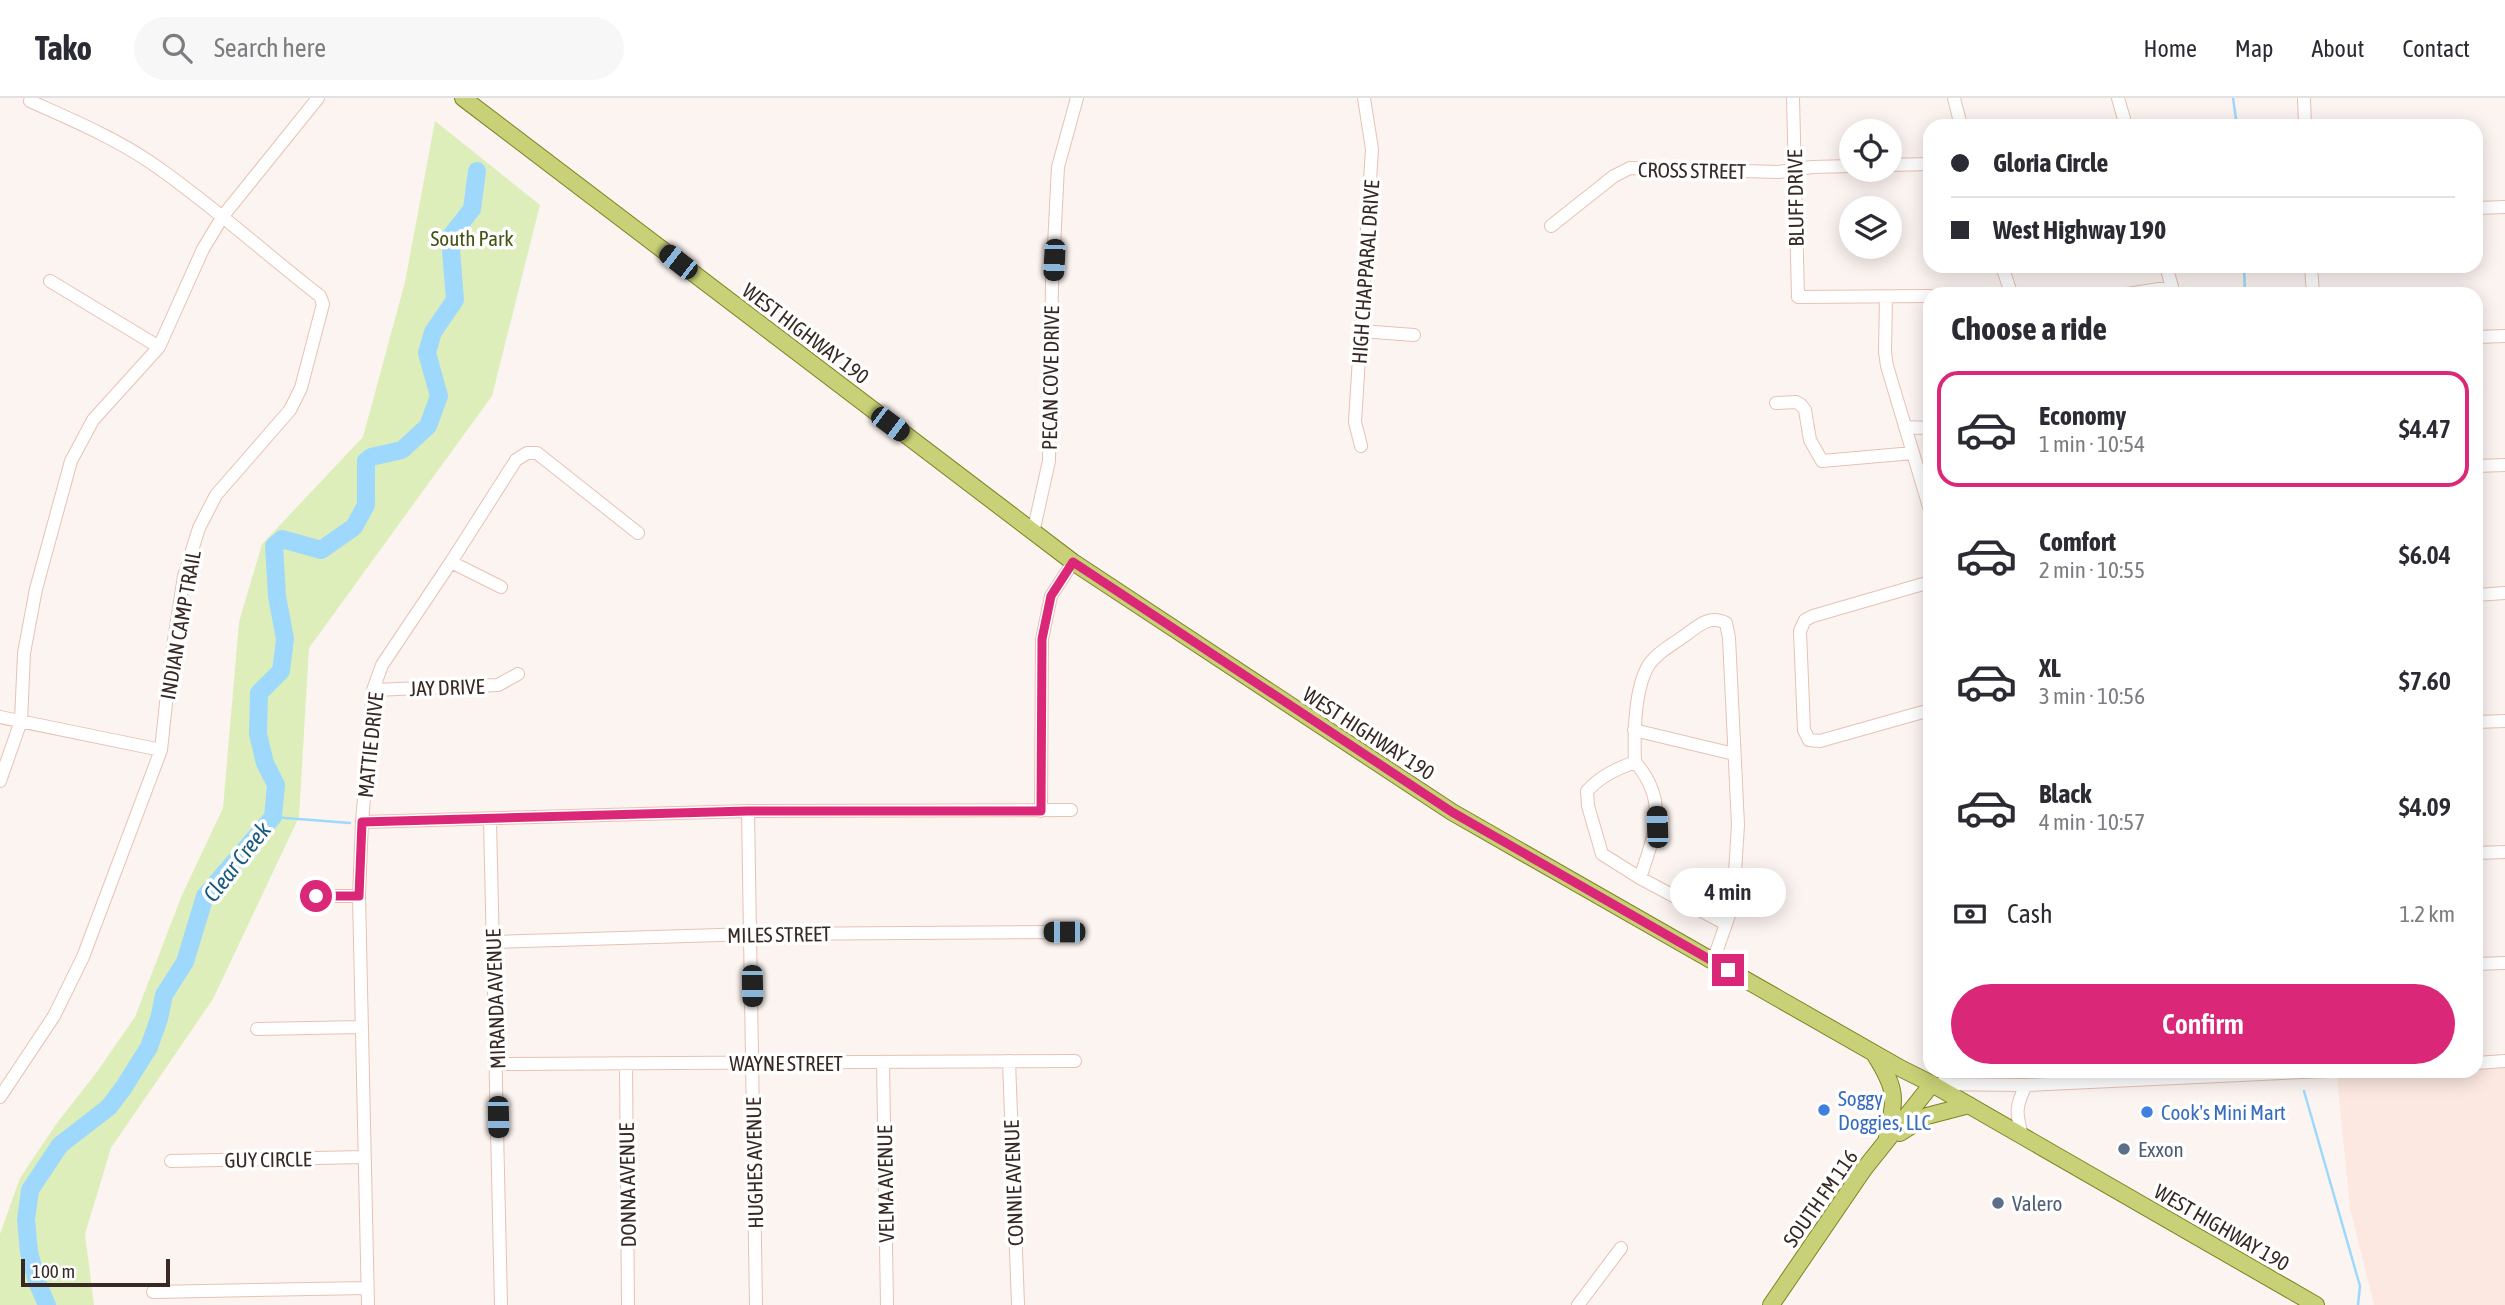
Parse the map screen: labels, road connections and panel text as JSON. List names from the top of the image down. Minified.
{"streets":{"main road":["WEST HIGHWAY 190","SOUTH FM 116"],"street":["CROSS STREET","BLUFF DRIVE","HIGH CHAPPARAL DRIVE","PECAN COVE DRIVE","INDIAN CAMP TRAIL","JAY DRIVE","MATTIE DRIVE","MILES STREET","MIRANDA AVENUE","WAYNE STREET","GUY CIRCLE","HUGHES AVENUE","CONNIE AVENUE","VELMA AVENUE","DONNA AVENUE"]},"crossings":[["CROSS STREET","BLUFF DRIVE"],["WEST HIGHWAY 190","PECAN COVE DRIVE"],["WEST HIGHWAY 190","SOUTH FM 116"],["JAY DRIVE","MATTIE DRIVE"],["MATTIE DRIVE","GUY CIRCLE"],["MILES STREET","MIRANDA AVENUE"],["MILES STREET","HUGHES AVENUE"],["MIRANDA AVENUE","WAYNE STREET"],["WAYNE STREET","HUGHES AVENUE"],["WAYNE STREET","CONNIE AVENUE"],["WAYNE STREET","VELMA AVENUE"],["WAYNE STREET","DONNA AVENUE"]],"water":["Clear Creek"],"parks":["South Park"],"places":["Soggy Doggies, LLC","Cook's Mini Mart","Exxon","Valero"],"scale_bar":"100 m","page":{"header":"Tako","search":"Search here","nav":["Home","Map","About","Contact"],"banner":["Gloria Circle","West Highway 190"],"heading":"Choose a ride","list":[{"name":"Economy","note":"1 min · 10:54","value":"$4.47"},{"name":"Comfort","note":"2 min · 10:55","value":"$6.04"},{"name":"XL","note":"3 min · 10:56","value":"$7.60"},{"name":"Black","note":"4 min · 10:57","value":"$4.09"}],"bubble":"4 min","pay":["Cash","1.2 km"],"buttons":"Confirm","scale":"100 m"}}
